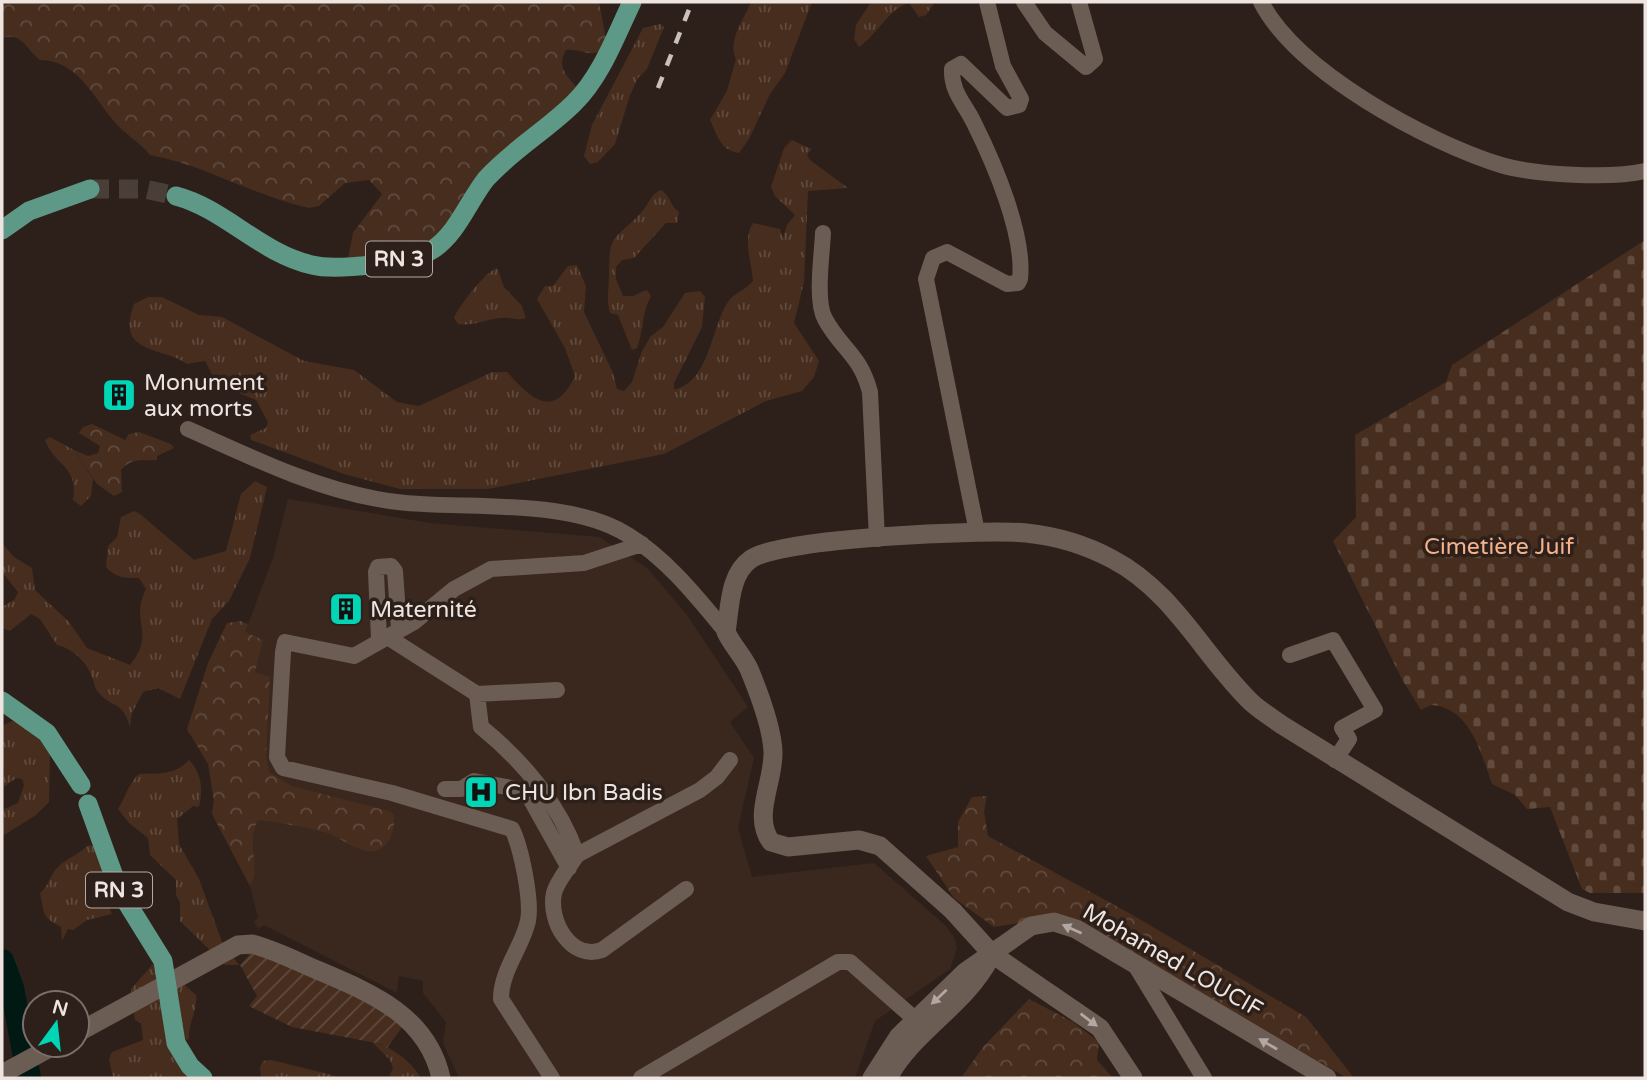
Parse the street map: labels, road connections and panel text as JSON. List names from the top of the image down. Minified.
{"streets":{"main road":["RN 3","Mohamed LOUCIF"]},"parks":["Cimetière Juif"],"places":{"building":["Monument aux morts","Maternité"],"hospital":["CHU Ibn Badis"]},"north":"top"}
